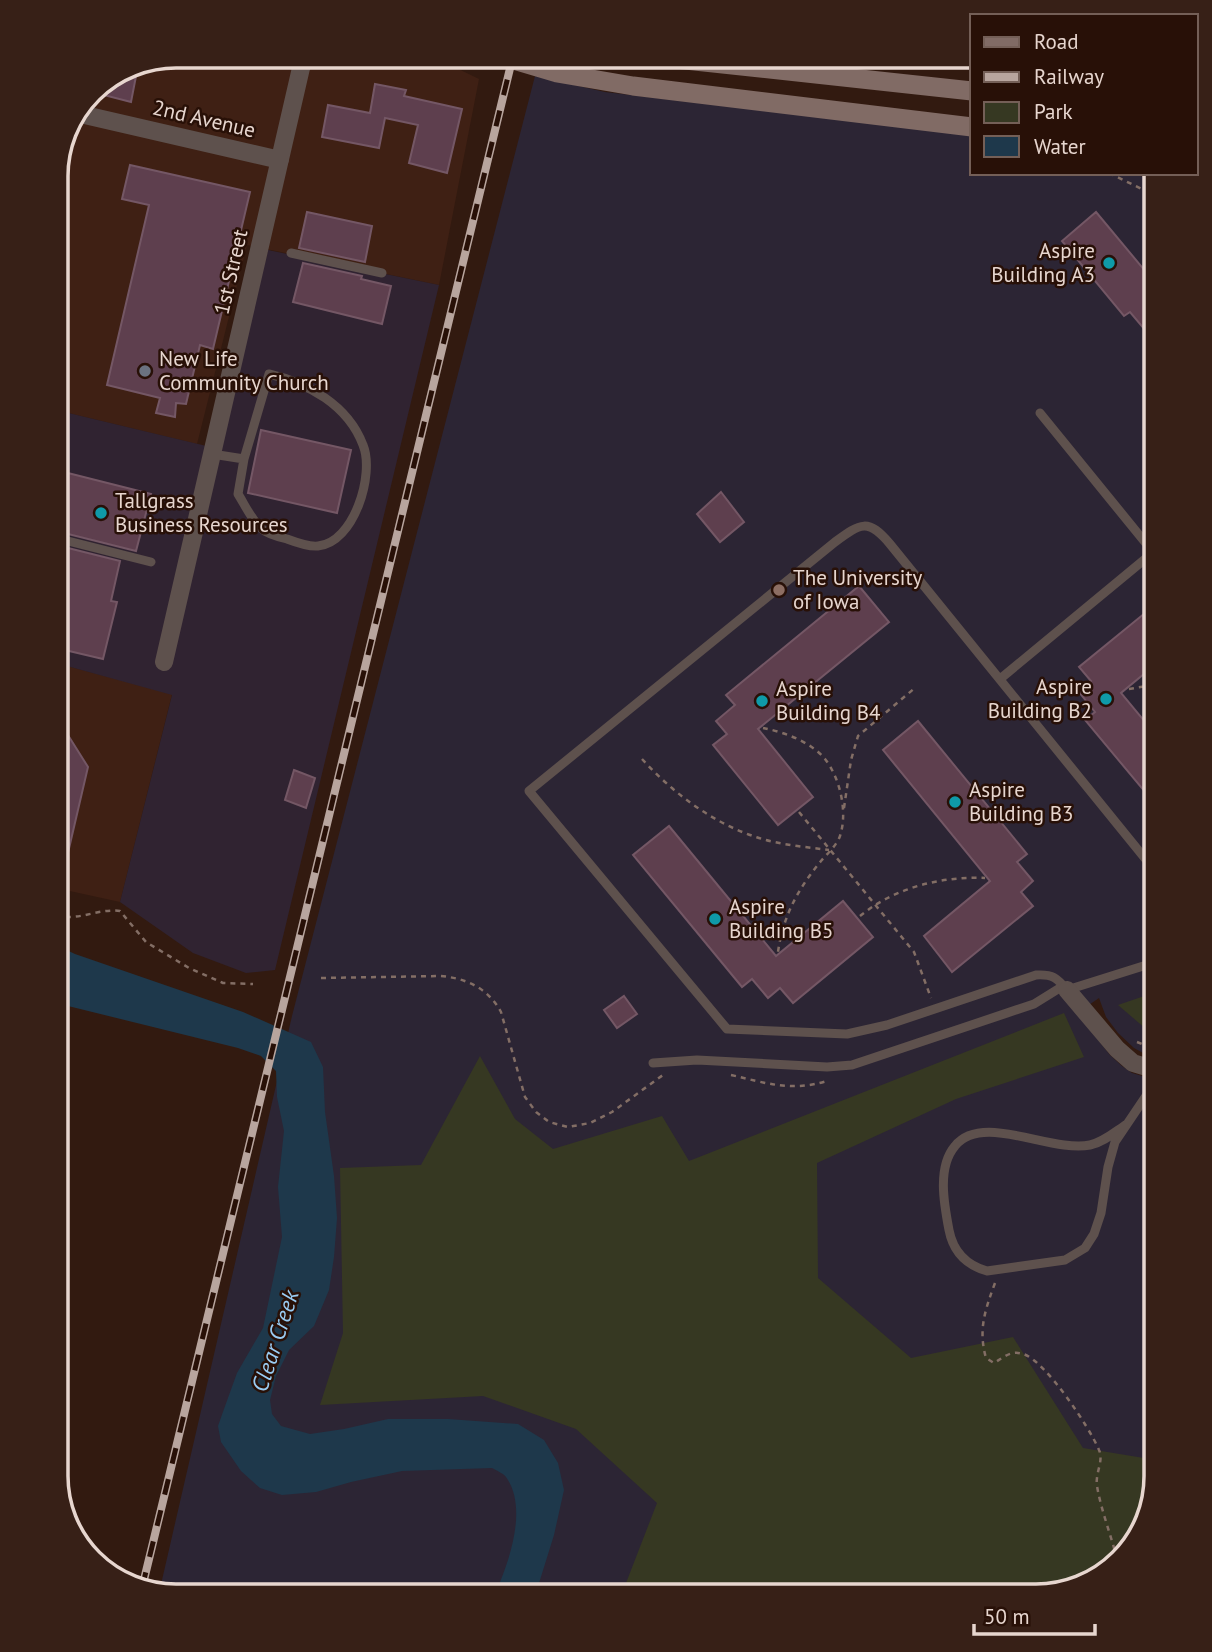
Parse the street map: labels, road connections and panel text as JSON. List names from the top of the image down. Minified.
{"streets":{"street":["2nd Avenue","1st Street"]},"crossings":[["2nd Avenue","1st Street"]],"water":["Clear Creek"],"places":["Aspire Building A3","New Life Community Church","Tallgrass Business Resources","The University of Iowa","Aspire Building B2","Aspire Building B4","Aspire Building B3","Aspire Building B5"],"legend":["Road","Railway","Park","Water"],"scale_bar":"50 m"}
